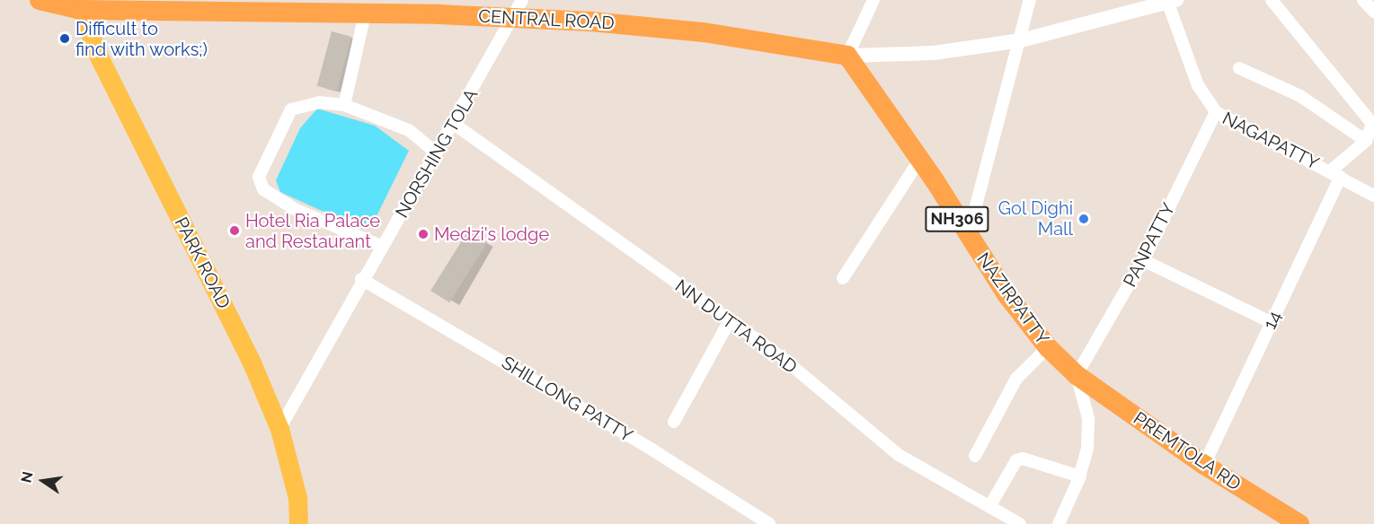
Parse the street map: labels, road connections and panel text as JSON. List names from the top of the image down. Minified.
{"streets":{"highway":["CENTRAL ROAD","NH306","NAZIRPATTY","PREMTOLA RD"],"main road":["PARK ROAD"],"street":["NAGAPATTY","NORSHING TOLA","PANPATTY","14","NN DUTTA ROAD","SHILLONG PATTY"]},"crossings":[["CENTRAL ROAD","NORSHING TOLA"],["CENTRAL ROAD","PARK ROAD"],["CENTRAL ROAD","NAZIRPATTY"],["NAGAPATTY","PANPATTY"],["NAGAPATTY","14"],["NORSHING TOLA","PARK ROAD"],["NORSHING TOLA","NN DUTTA ROAD"],["NORSHING TOLA","SHILLONG PATTY"],["PANPATTY","NAZIRPATTY"],["PANPATTY","PREMTOLA RD"],["NAZIRPATTY","PREMTOLA RD"],["14","PREMTOLA RD"]],"places":["Difficult to find with works;)","Gol Dighi Mall","Hotel Ria Palace and Restaurant","Medzi's lodge"],"north":"left"}
